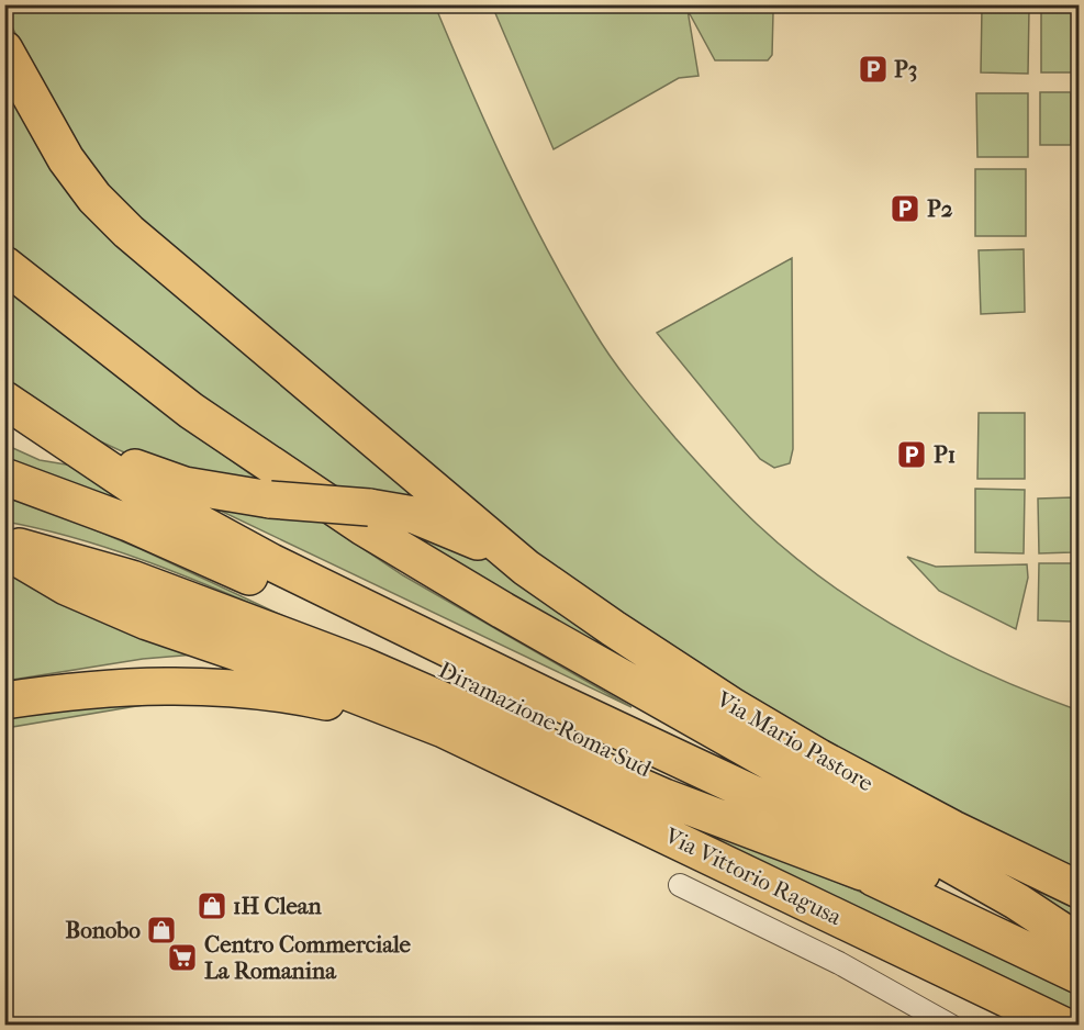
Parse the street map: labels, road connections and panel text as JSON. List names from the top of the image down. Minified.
{"streets":{"highway":["Diramazione Roma Sud","Via Mario Pastore","Via Vittorio Ragusa"]},"places":{"parking":["P3","P2","P1"],"shop":["1H Clean","Bonobo"],"supermarket":["Centro Commerciale La Romanina"]}}
